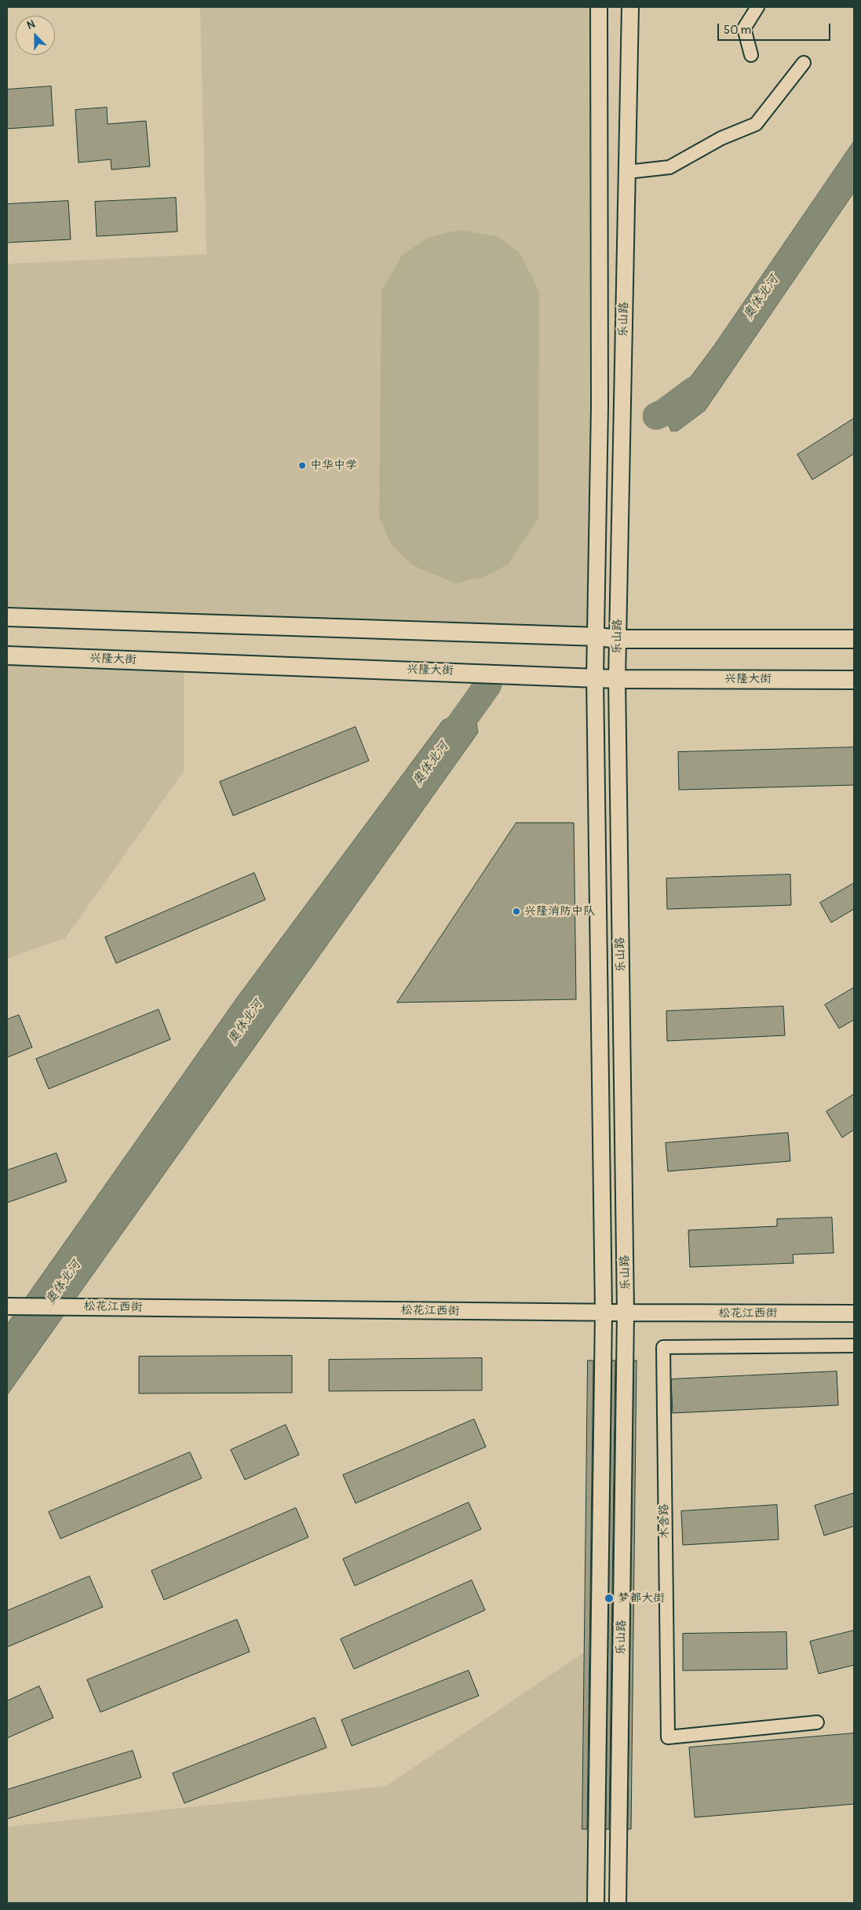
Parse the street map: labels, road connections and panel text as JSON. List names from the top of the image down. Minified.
{"streets":{"main road":["兴隆大街"],"street":["乐山路","松花江西街","木含路"]},"crossings":[["乐山路","兴隆大街"],["乐山路","松花江西街"]],"water":["奥体北河"],"places":["中华中学","兴隆消防中队","梦都大街"],"scale_bar":"50 m","north":"top"}
